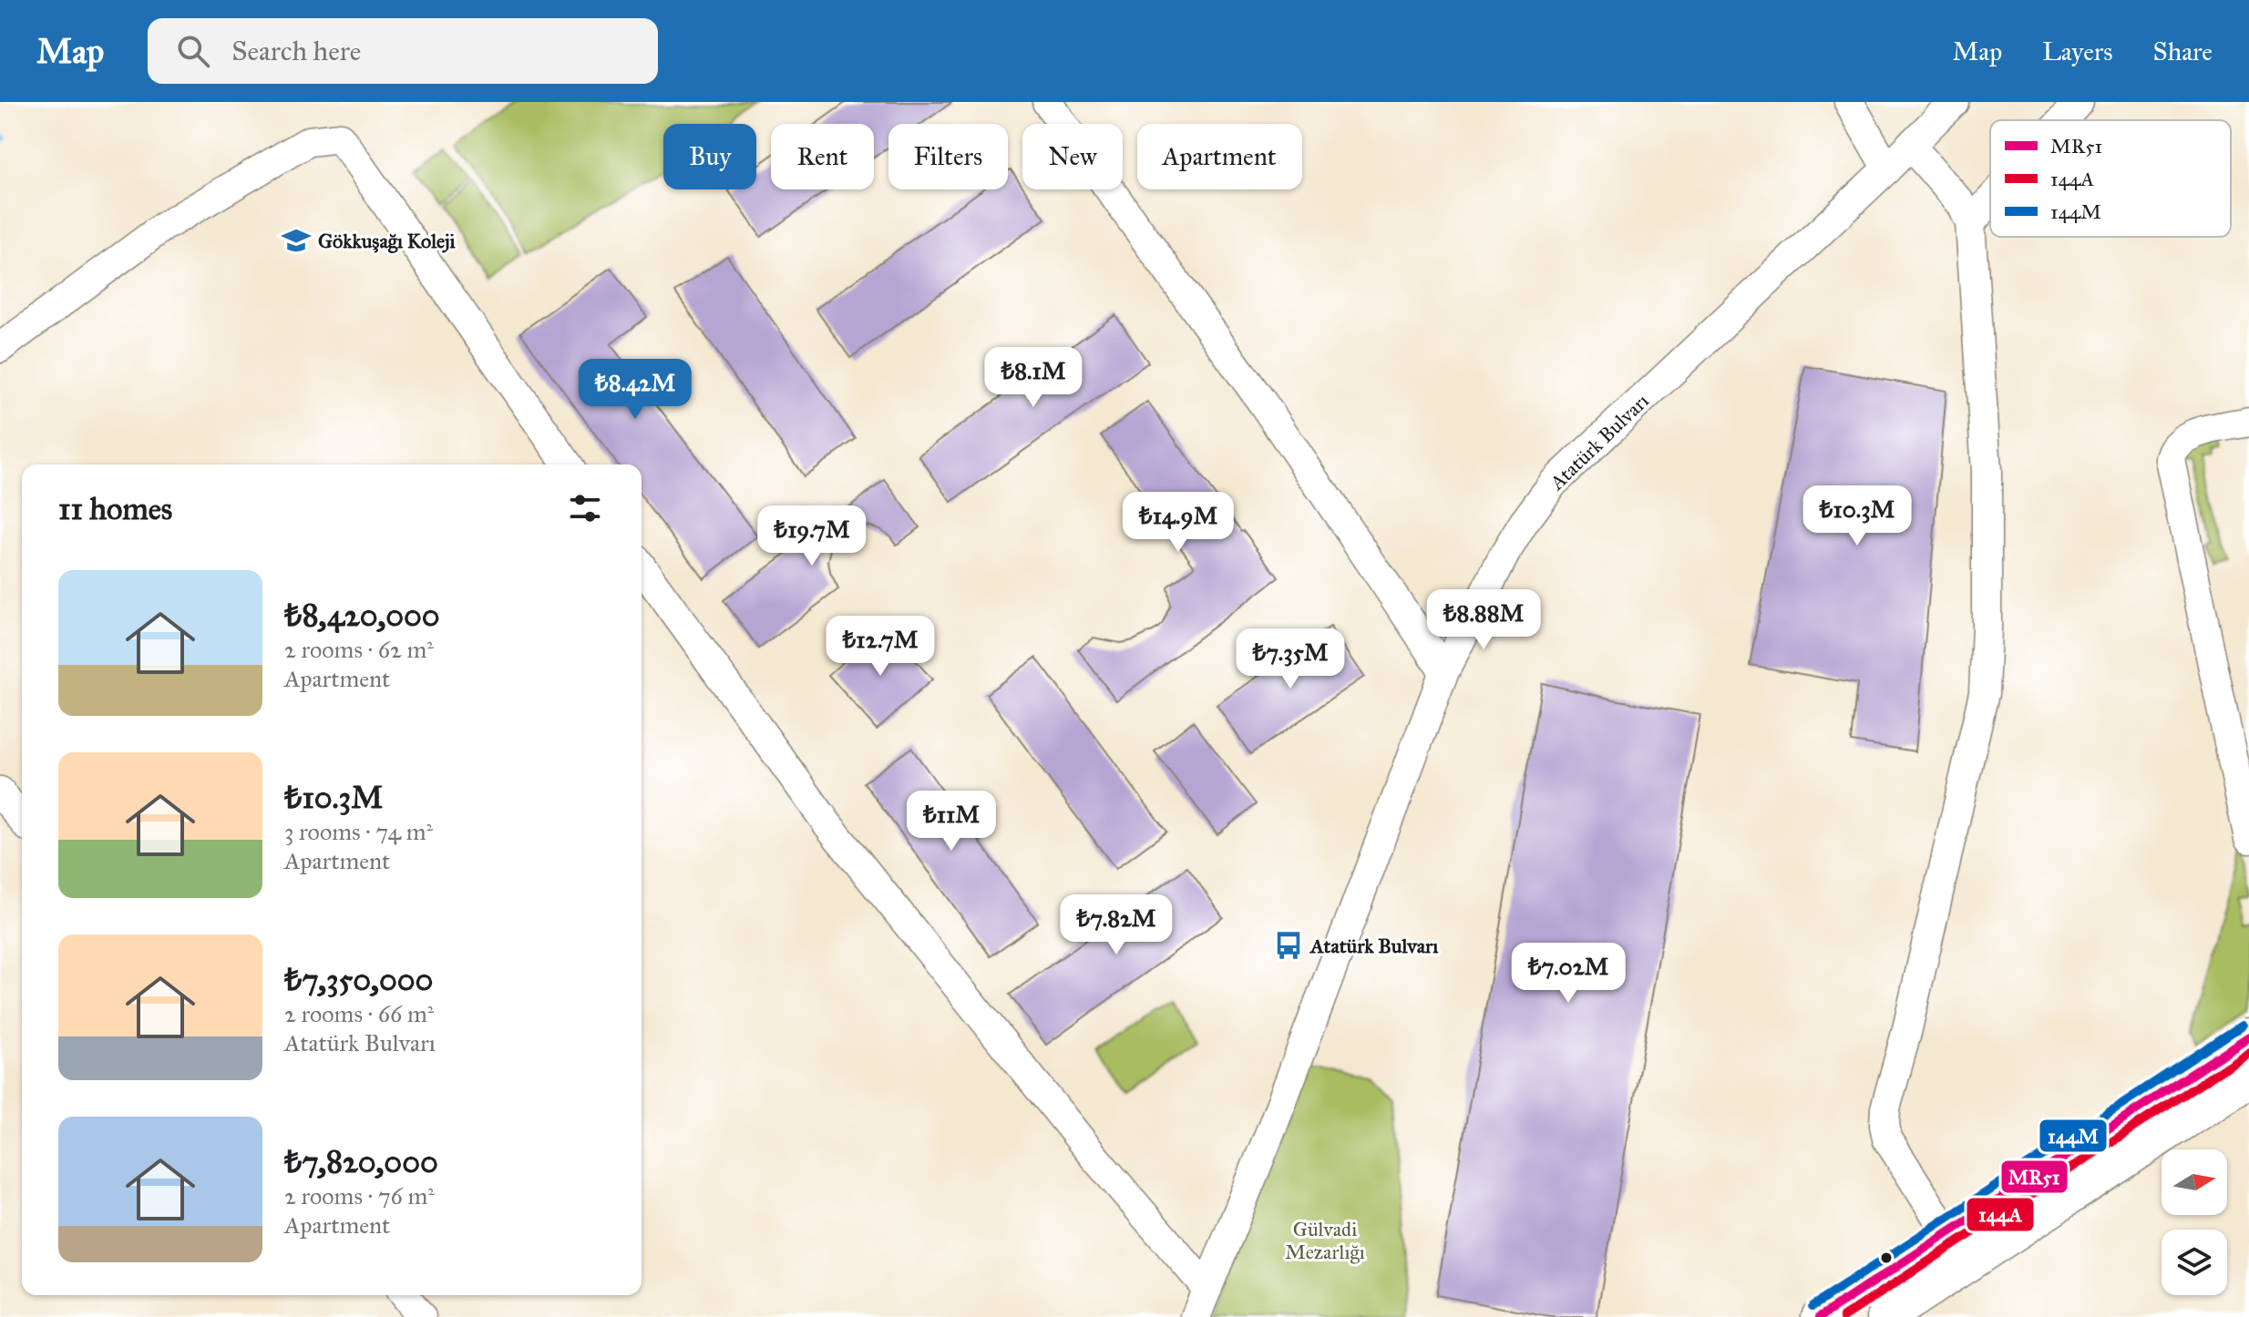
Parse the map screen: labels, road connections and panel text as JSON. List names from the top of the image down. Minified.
{"streets":{"street":["Atatürk Bulvarı"]},"parks":["Gülvadi Mezarlığı"],"places":{"school or university":["Gökkuşağı Koleji"],"bus stop":["Atatürk Bulvarı"]},"lines":["transit line 144M","transit line MR51","transit line 144A"],"legend":["MR51","144A","144M"],"north":"right","page":{"header":"Map","search":"Search here","nav":["Map","Layers","Share"],"chip":["Buy","Rent","Filters","New","Apartment"],"price":["₺8.1M","₺8.42M","₺10.3M","₺14.9M","₺19.7M","₺8.88M","₺12.7M","₺7.35M","₺11M","₺7.82M","₺7.02M"],"heading":"11 homes","list":[{"name":"₺8,420,000","note":"2 rooms · 62 m² · Apartment"},{"name":"₺10.3M","note":"3 rooms · 74 m² · Apartment"},{"name":"₺7,350,000","note":"2 rooms · 66 m² · Atatürk Bulvarı"},{"name":"₺7,820,000","note":"2 rooms · 76 m² · Apartment"}]}}
